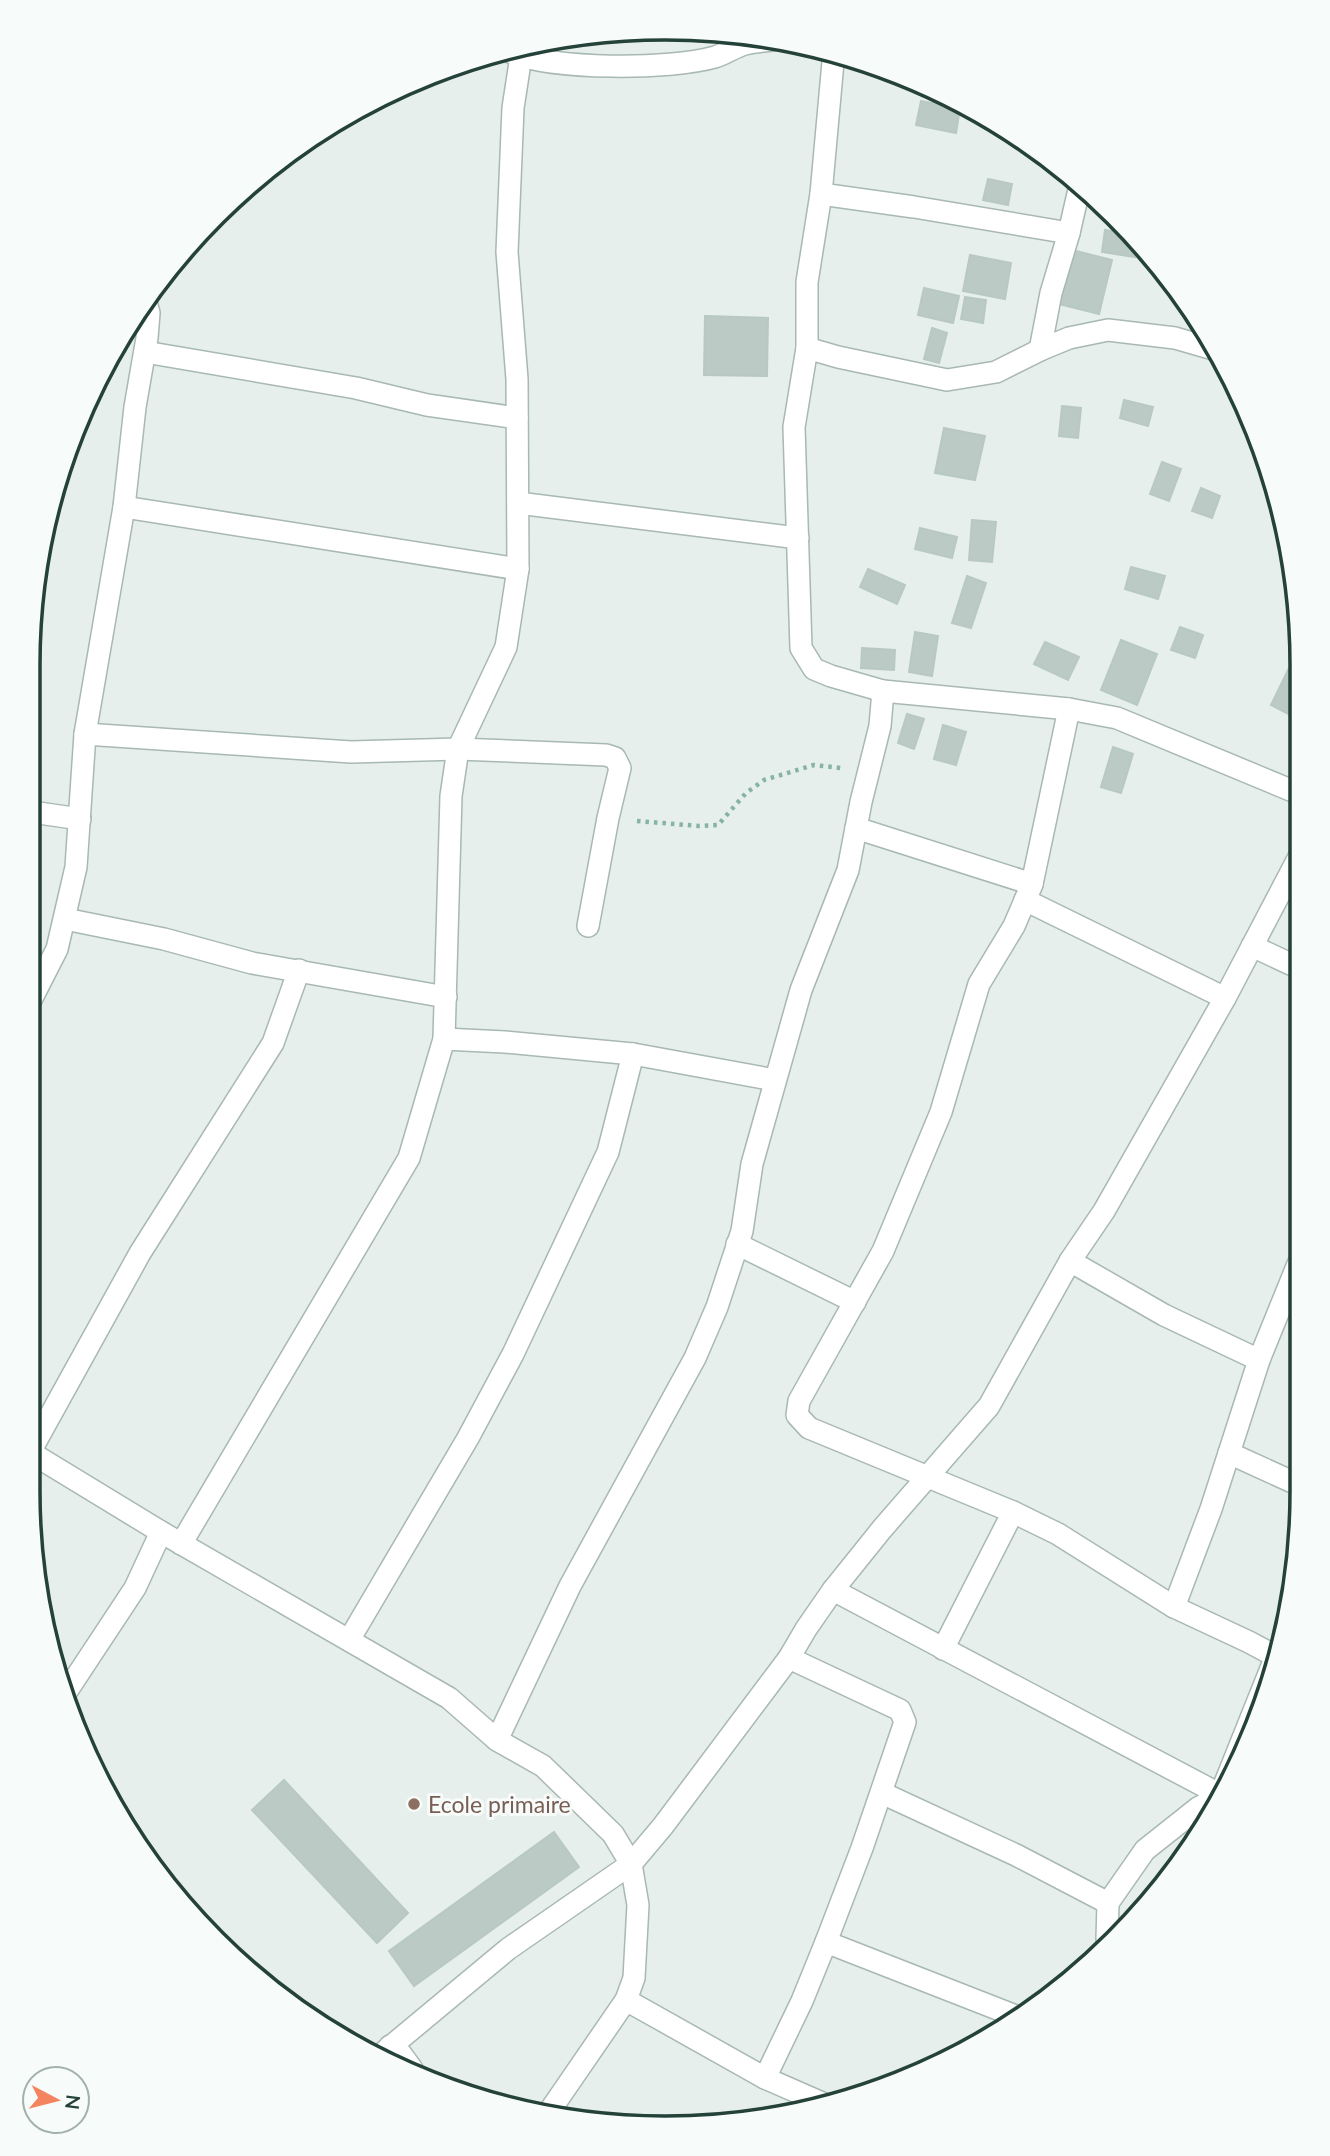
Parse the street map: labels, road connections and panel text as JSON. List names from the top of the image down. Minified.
{"places":["Ecole primaire"],"north":"right"}
